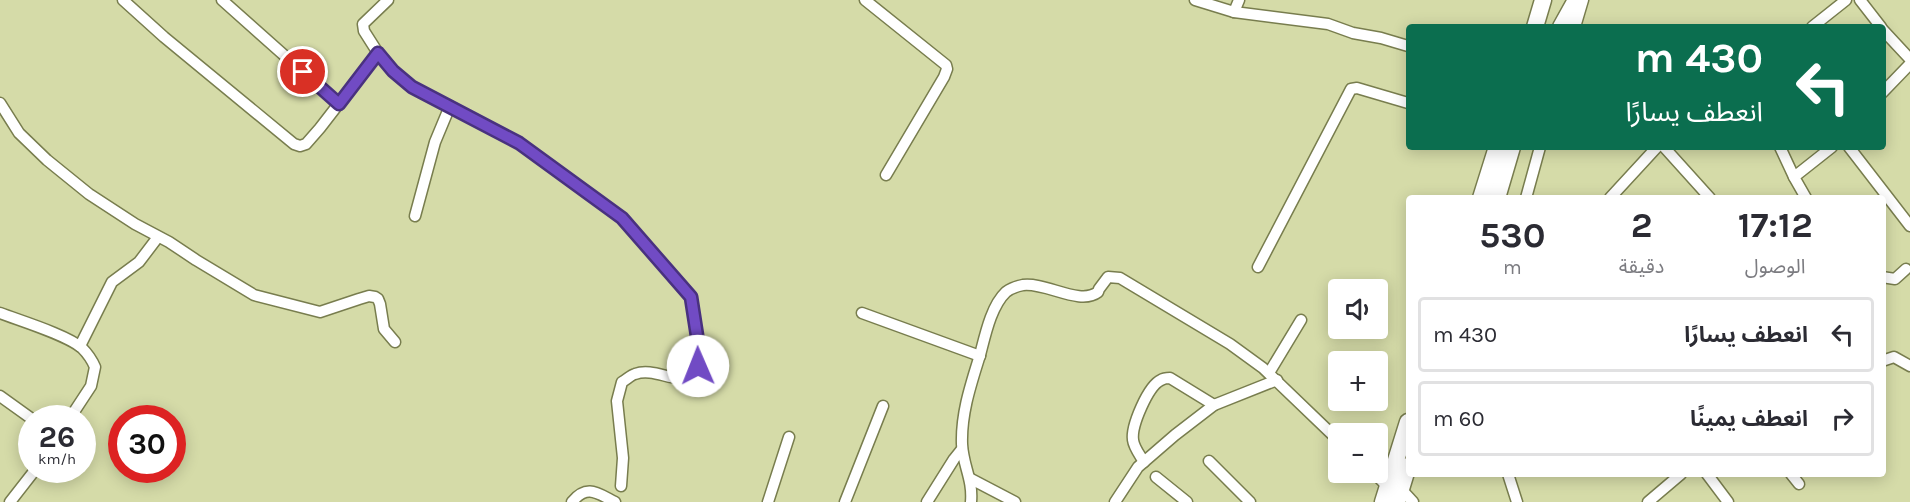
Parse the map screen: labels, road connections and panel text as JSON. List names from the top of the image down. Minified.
{"page":{"turn":["430 m","انعطف يسارًا"],"eta":["17:12","الوصول","2","دقيقة","530","m"],"map_buttons":["+","−"],"list":[{"name":"انعطف يسارًا","value":"430 m"},{"name":"انعطف يمينًا","value":"60 m"}],"speed":"26 km/h","limit":"30"}}
